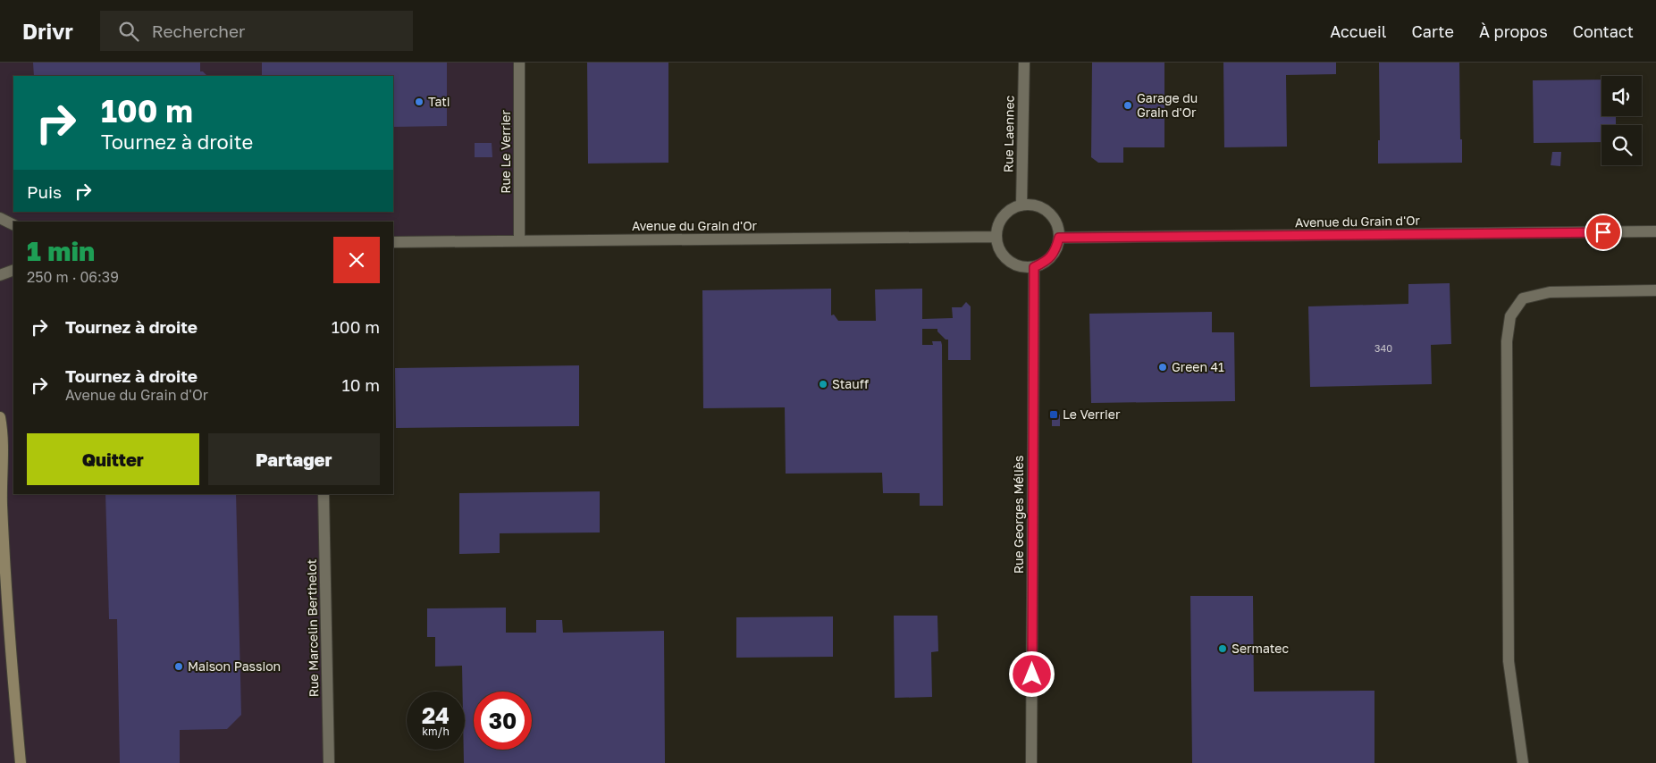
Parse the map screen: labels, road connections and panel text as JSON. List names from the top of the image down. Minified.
{"streets":{"street":["Rue Laennec","Rue Le Verrier","Avenue du Grain d'Or","Rue Georges Méliès","Rue Marcelin Berthelot"]},"crossings":[["Rue Laennec","Avenue du Grain d'Or"],["Rue Laennec","Rue Georges Méliès"],["Rue Le Verrier","Avenue du Grain d'Or"],["Avenue du Grain d'Or","Rue Georges Méliès"]],"places":{"other":["Tati","Garage du Grain d'Or","Green 41","Stauff","Sermatec","Maison Passion"],"transit":["Le Verrier"]},"house_numbers":["340"],"page":{"header":"Drivr","search":"Rechercher","nav":["Accueil","Carte","À propos","Contact"],"turn":["100 m","Tournez à droite"],"then":"Puis","heading":["1 min","250 m · 06:39"],"list":[{"name":"Tournez à droite","value":"100 m"},{"name":"Tournez à droite","note":"Avenue du Grain d'Or","value":"10 m"}],"buttons":["Quitter","Partager"],"speed":"24 km/h","limit":"30"}}
